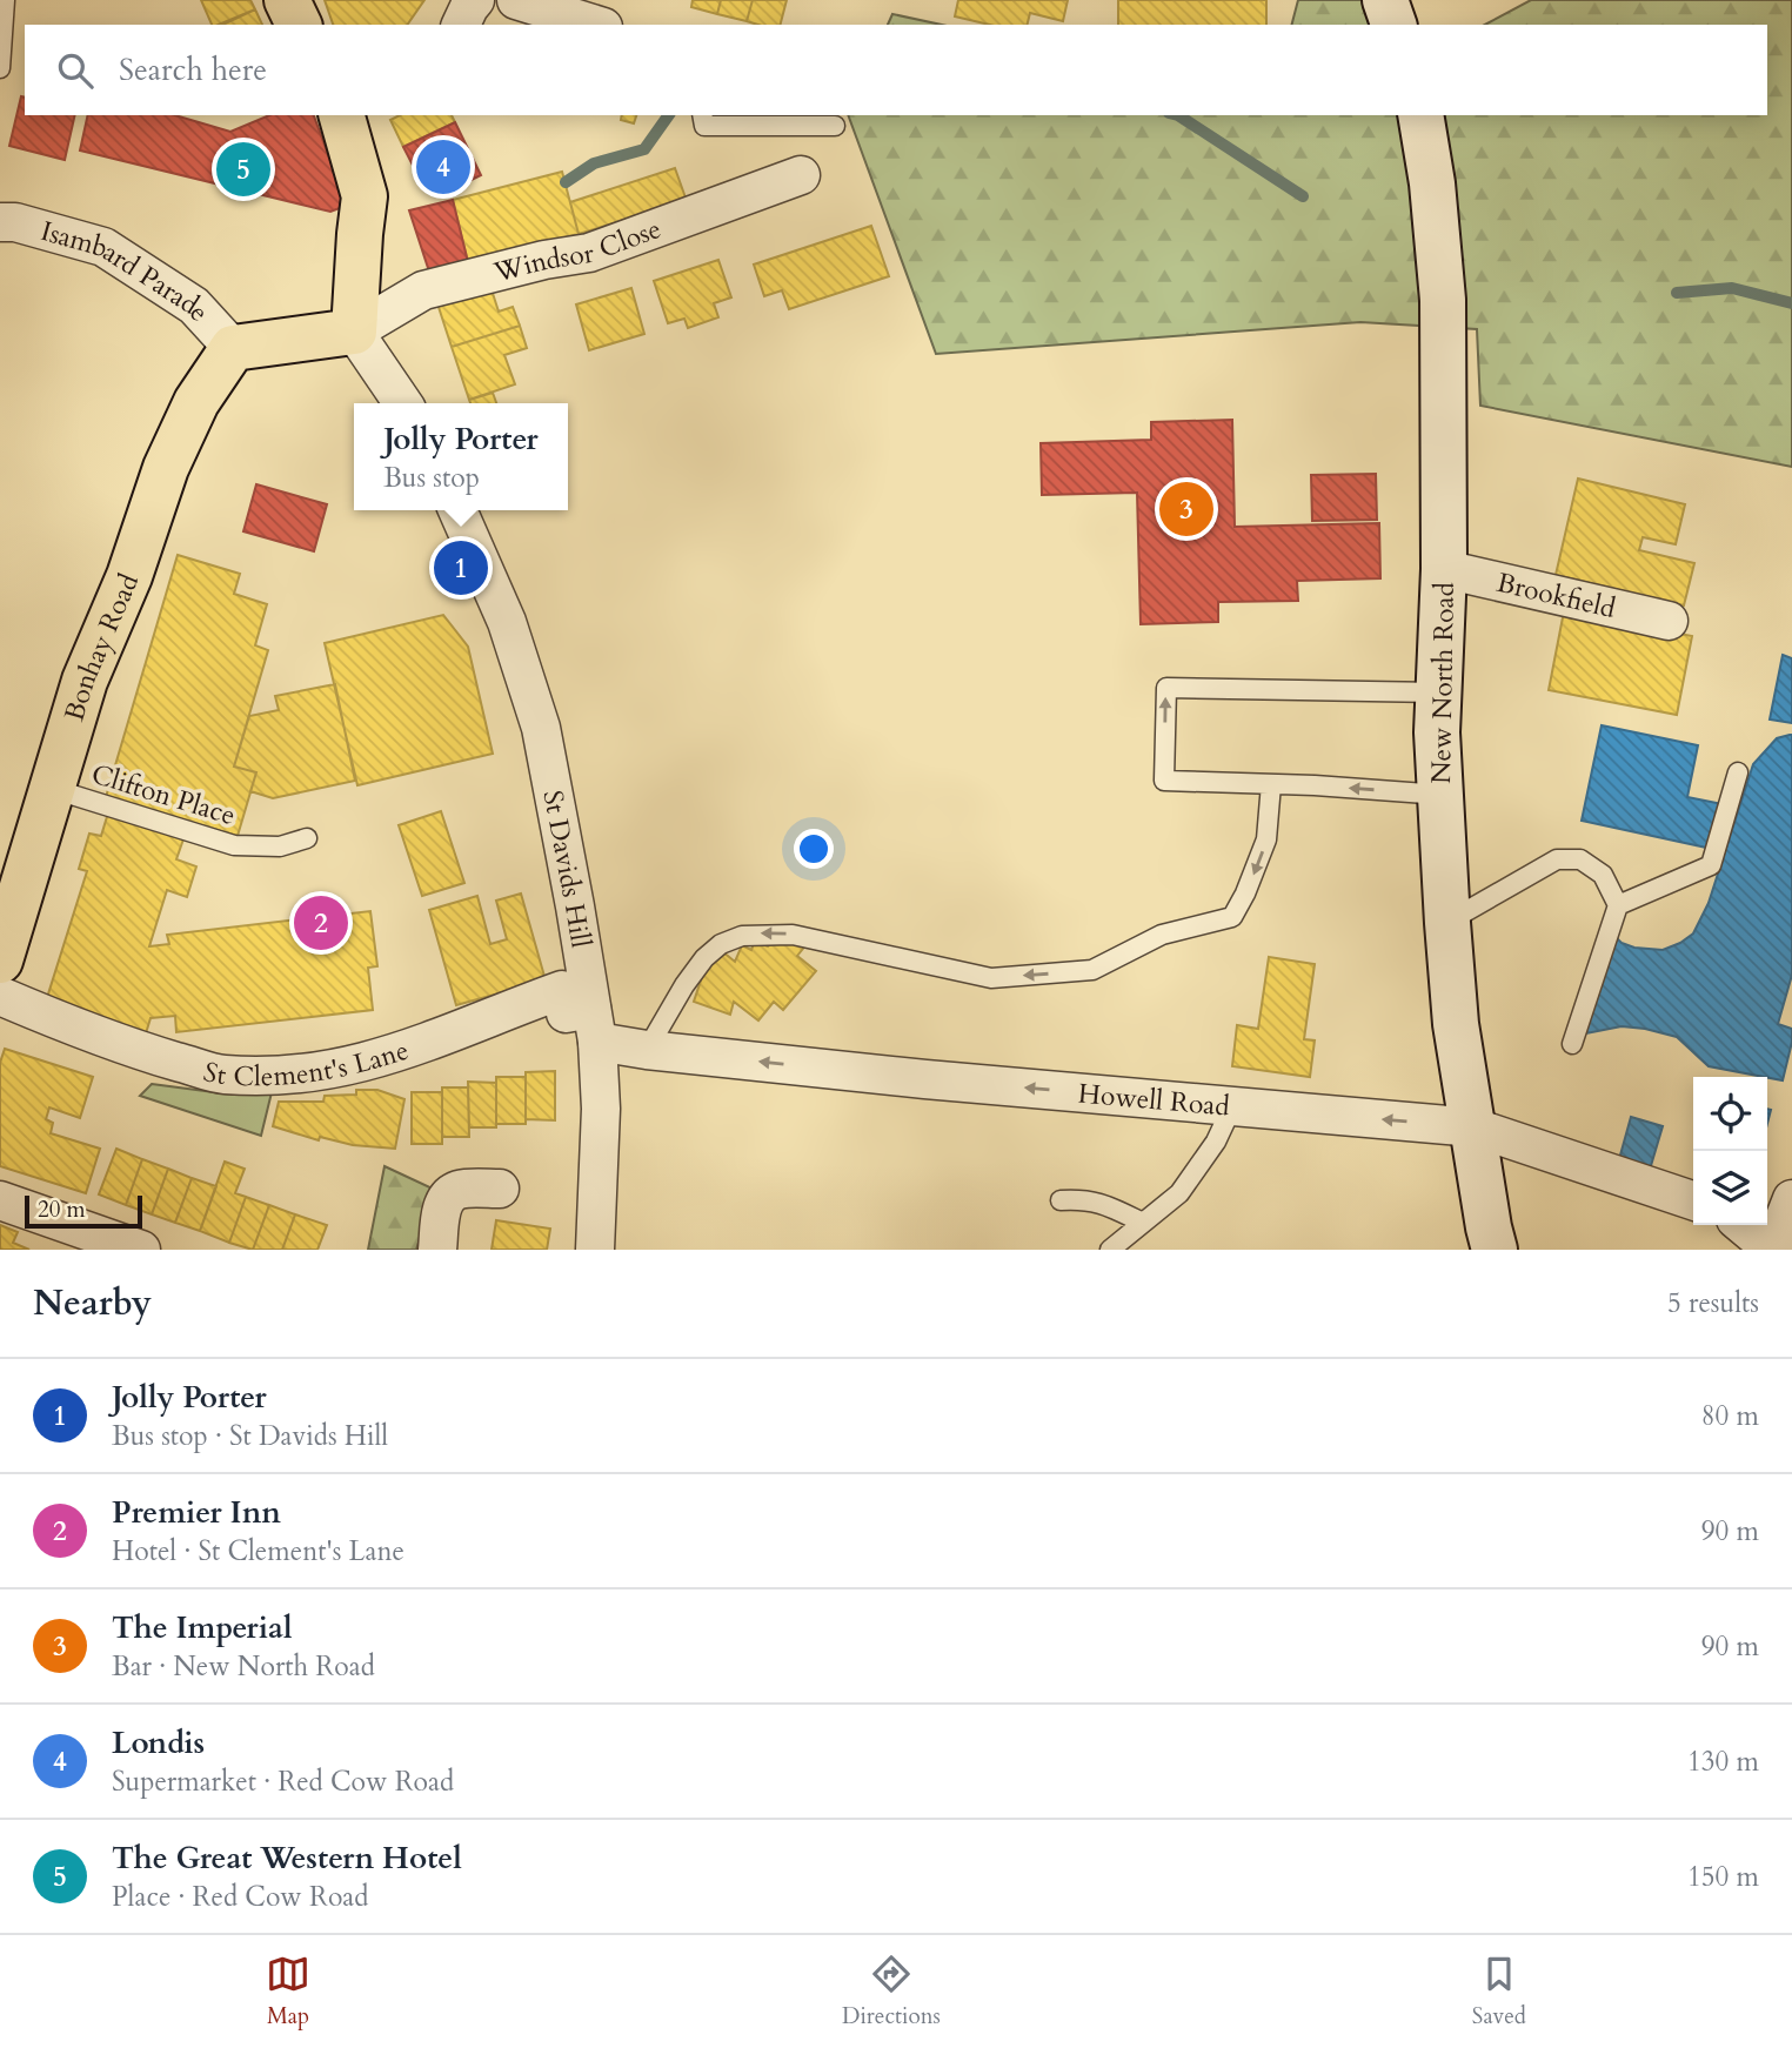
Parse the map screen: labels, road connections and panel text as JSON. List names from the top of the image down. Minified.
{"streets":{"highway":["Bonhay Road"],"main road":["New North Road"],"street":["Windsor Close","Isambard Parade","Brookfield","St Davids Hill","St Clement's Lane","Howell Road"],"lane":["Clifton Place"]},"crossings":[["Isambard Parade","Bonhay Road"],["Brookfield","New North Road"],["Bonhay Road","Clifton Place"],["New North Road","Howell Road"],["St Davids Hill","St Clement's Lane"],["St Davids Hill","Howell Road"],["St Clement's Lane","Howell Road"]],"one_way":["Howell Road"],"scale_bar":"20 m","page":{"search":"Search here","pins":["4","5","3","1","2"],"popup":["Jolly Porter","Bus stop"],"scale":"20 m","heading":["Nearby","5 results"],"list":[{"mark":"1","name":"Jolly Porter","note":"Bus stop · St Davids Hill","value":"80 m"},{"mark":"2","name":"Premier Inn","note":"Hotel · St Clement's Lane","value":"90 m"},{"mark":"3","name":"The Imperial","note":"Bar · New North Road","value":"90 m"},{"mark":"4","name":"Londis","note":"Supermarket · Red Cow Road","value":"130 m"},{"mark":"5","name":"The Great Western Hotel","note":"Place · Red Cow Road","value":"150 m"}],"nav":["Map","Directions","Saved"]}}
